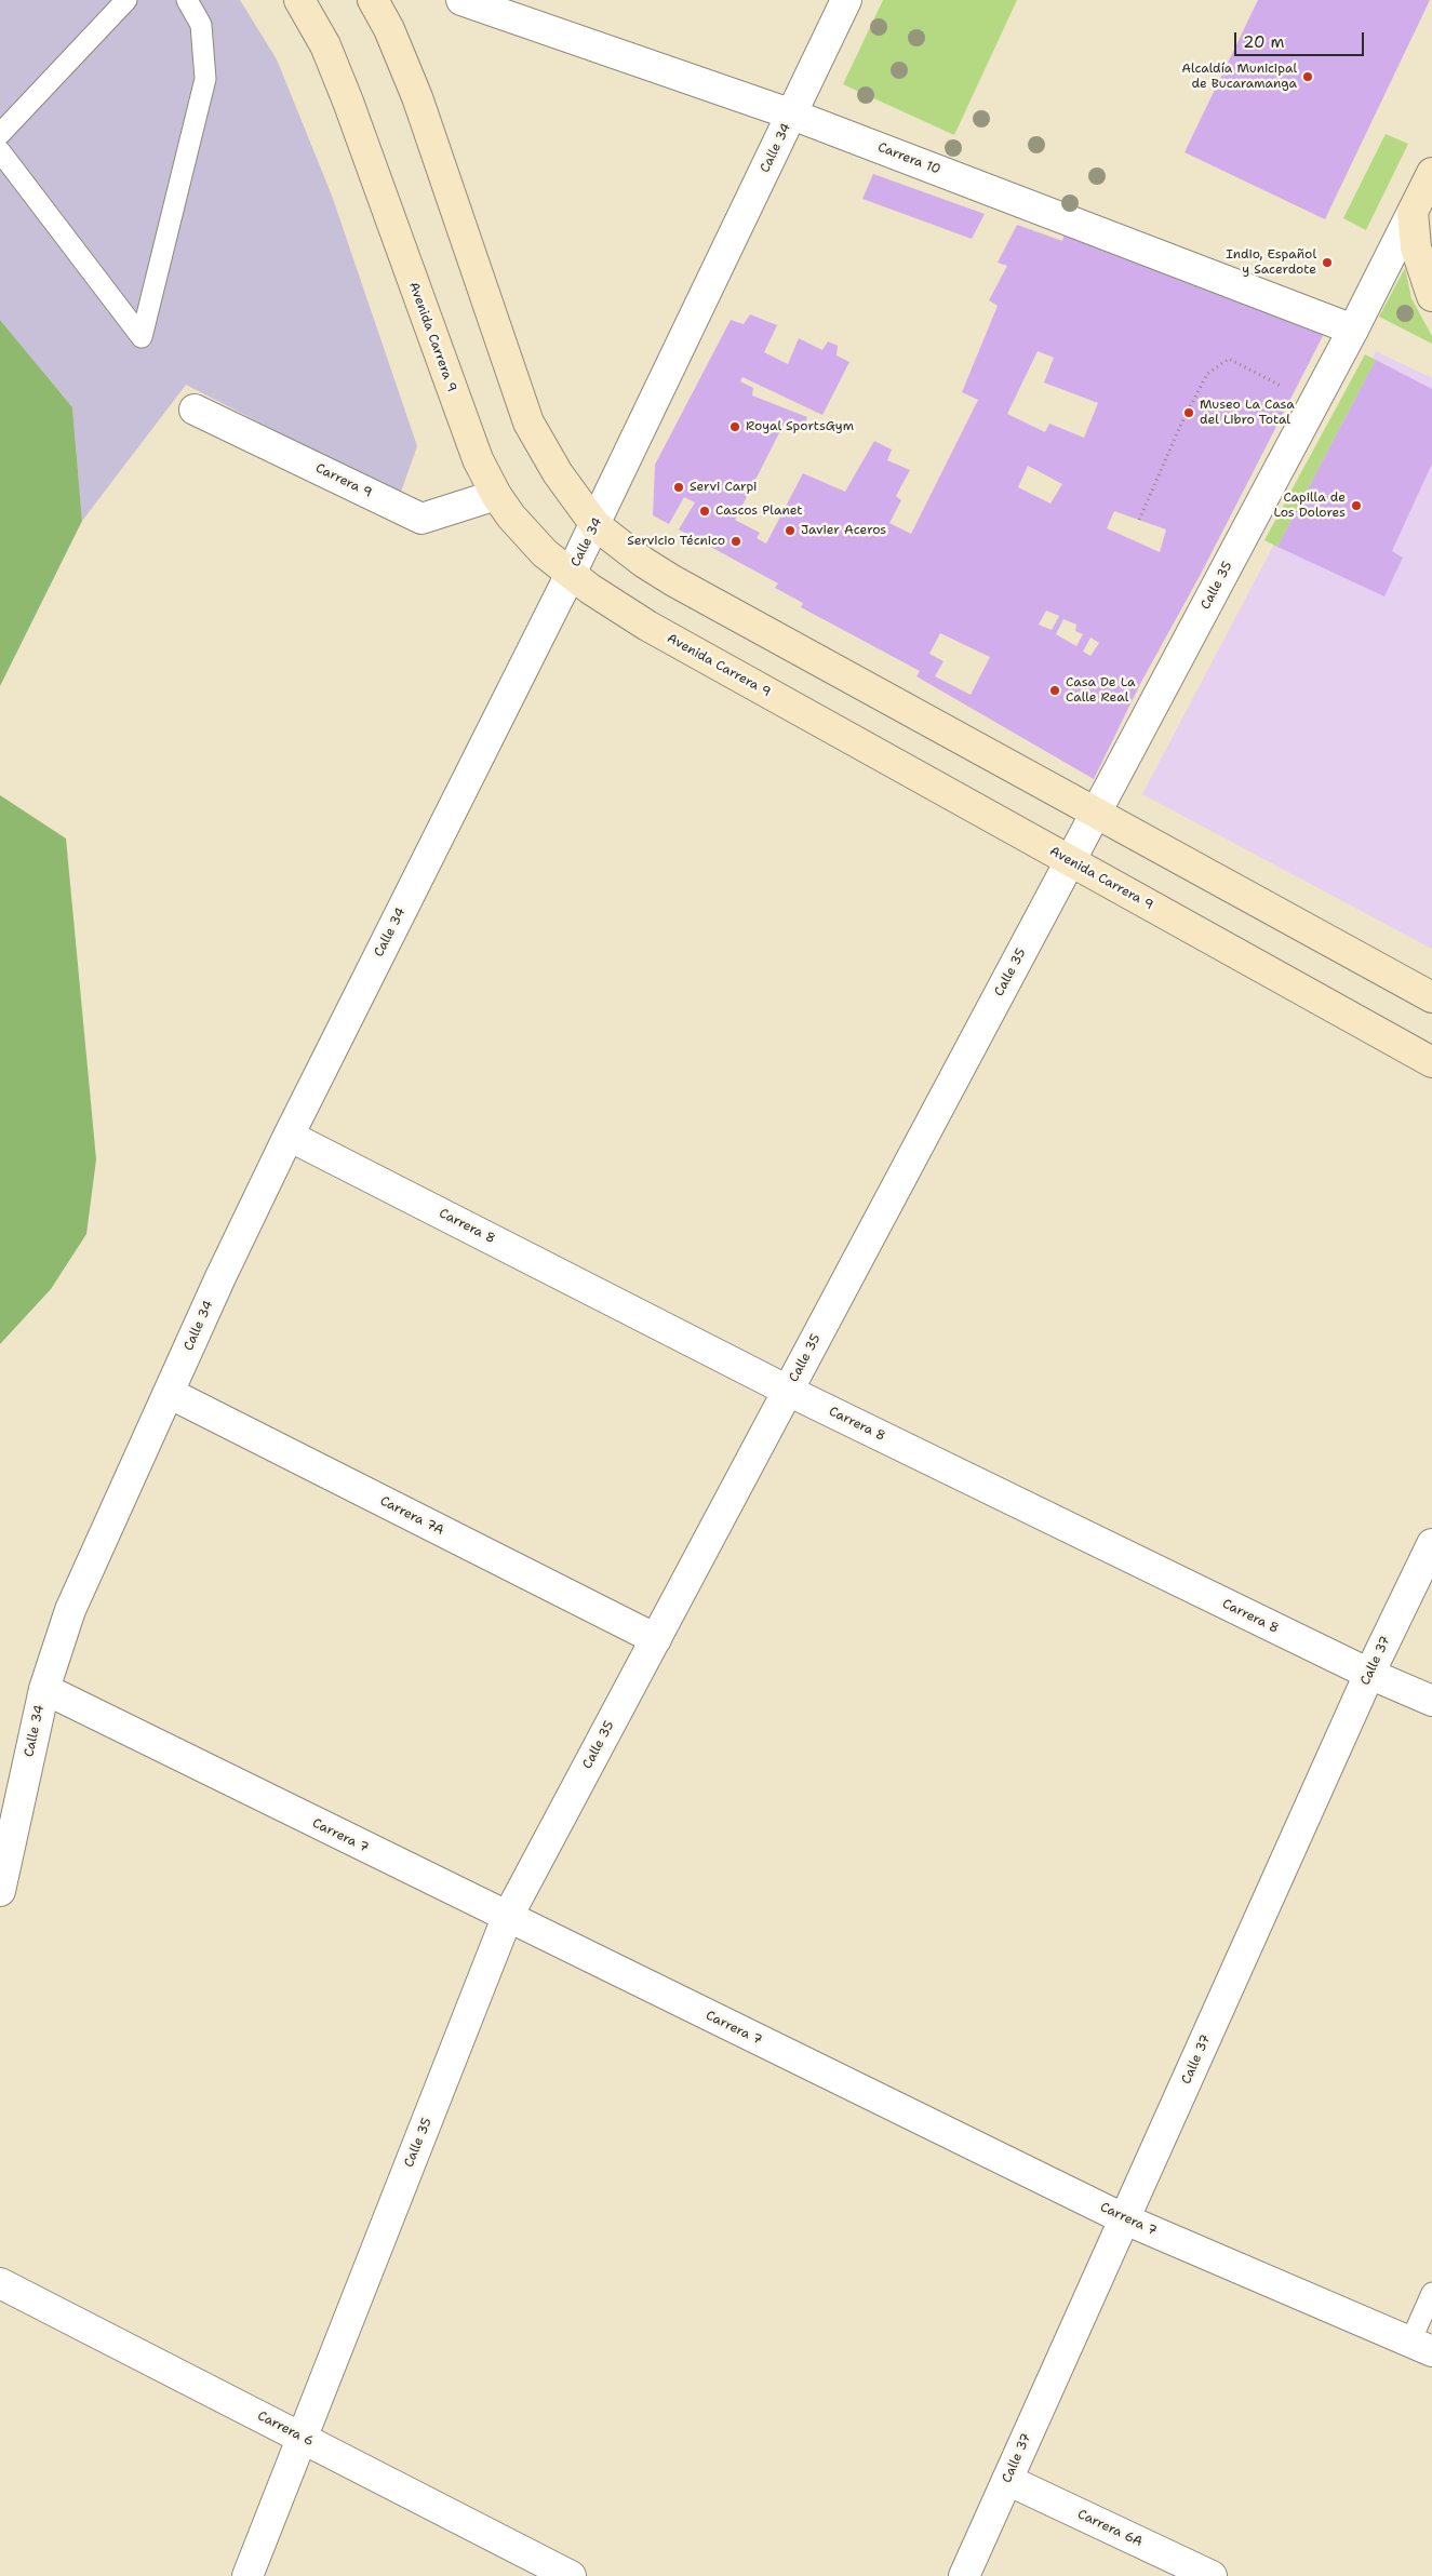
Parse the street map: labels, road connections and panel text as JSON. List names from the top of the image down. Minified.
{"streets":{"main road":["Avenida Carrera 9","Calle 35"],"street":["Calle 34","Carrera 10","Carrera 9","Carrera 8","Carrera 7A","Calle 37","Carrera 7","Carrera 6","Carrera 6A"]},"crossings":[["Calle 34","Carrera 10"],["Calle 34","Avenida Carrera 9"],["Calle 34","Carrera 8"],["Calle 34","Carrera 7A"],["Calle 34","Carrera 7"],["Carrera 10","Calle 35"],["Avenida Carrera 9","Carrera 9"],["Avenida Carrera 9","Calle 35"],["Calle 35","Carrera 8"],["Calle 35","Carrera 7A"],["Calle 35","Carrera 7"],["Calle 35","Carrera 6"],["Carrera 8","Calle 37"],["Calle 37","Carrera 7"],["Calle 37","Carrera 6A"]],"places":["Alcaldía Municipal de Bucaramanga","Indio, Español y Sacerdote","Museo La Casa del Libro Total","Royal SportsGym","Servi Carpi","Capilla de Los Dolores","Cascos Planet","Javier Aceros","Servicio Técnico","Casa De La Calle Real"],"scale_bar":"20 m"}
